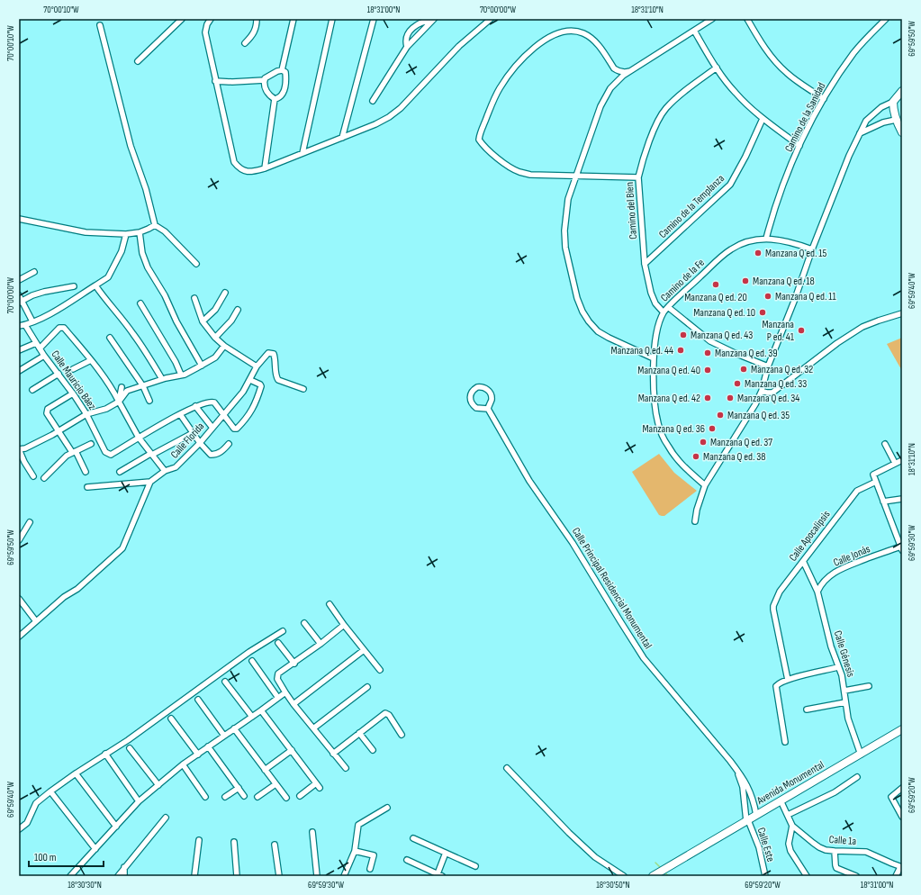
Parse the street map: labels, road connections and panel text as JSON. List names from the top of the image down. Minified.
{"streets":{"main road":["Avenida Monumental"],"street":["Camino de la Sanidad","Camino de la Templanza","Camino del Bien","Camino de la Fe","Calle Mauricio Báez","Calle Florida","Calle Apocalipsis","Calle Jonás","Calle Principal Residencial Monumental","Calle Génesis","Calle 1a","Calle Este"]},"crossings":[["Camino de la Sanidad","Camino de la Fe"],["Camino de la Templanza","Camino del Bien"],["Camino del Bien","Camino de la Fe"],["Calle Apocalipsis","Calle Génesis"],["Calle Jonás","Calle Génesis"],["Calle Principal Residencial Monumental","Avenida Monumental"],["Calle Principal Residencial Monumental","Calle Este"],["Calle Génesis","Avenida Monumental"],["Avenida Monumental","Calle 1a"],["Avenida Monumental","Calle Este"]],"places":["Manzana Q ed. 15","Manzana Q ed. 18","Manzana Q ed. 20","Manzana Q ed. 11","Manzana Q ed. 10","Manzana P ed. 41","Manzana Q ed. 43","Manzana Q ed. 44","Manzana Q ed. 39","Manzana Q ed. 32","Manzana Q ed. 40","Manzana Q ed. 33","Manzana Q ed. 42","Manzana Q ed. 34","Manzana Q ed. 35","Manzana Q ed. 36","Manzana Q ed. 37","Manzana Q ed. 38"],"scale_bar":"100 m","coordinates":["70°00'10\"W","18°31'00\"N","70°00'00\"W","18°31'10\"N","69°59'50\"W","69°59'40\"W","69°59'30\"W","69°59'20\"W","18°30'30\"N","18°30'50\"N"]}
